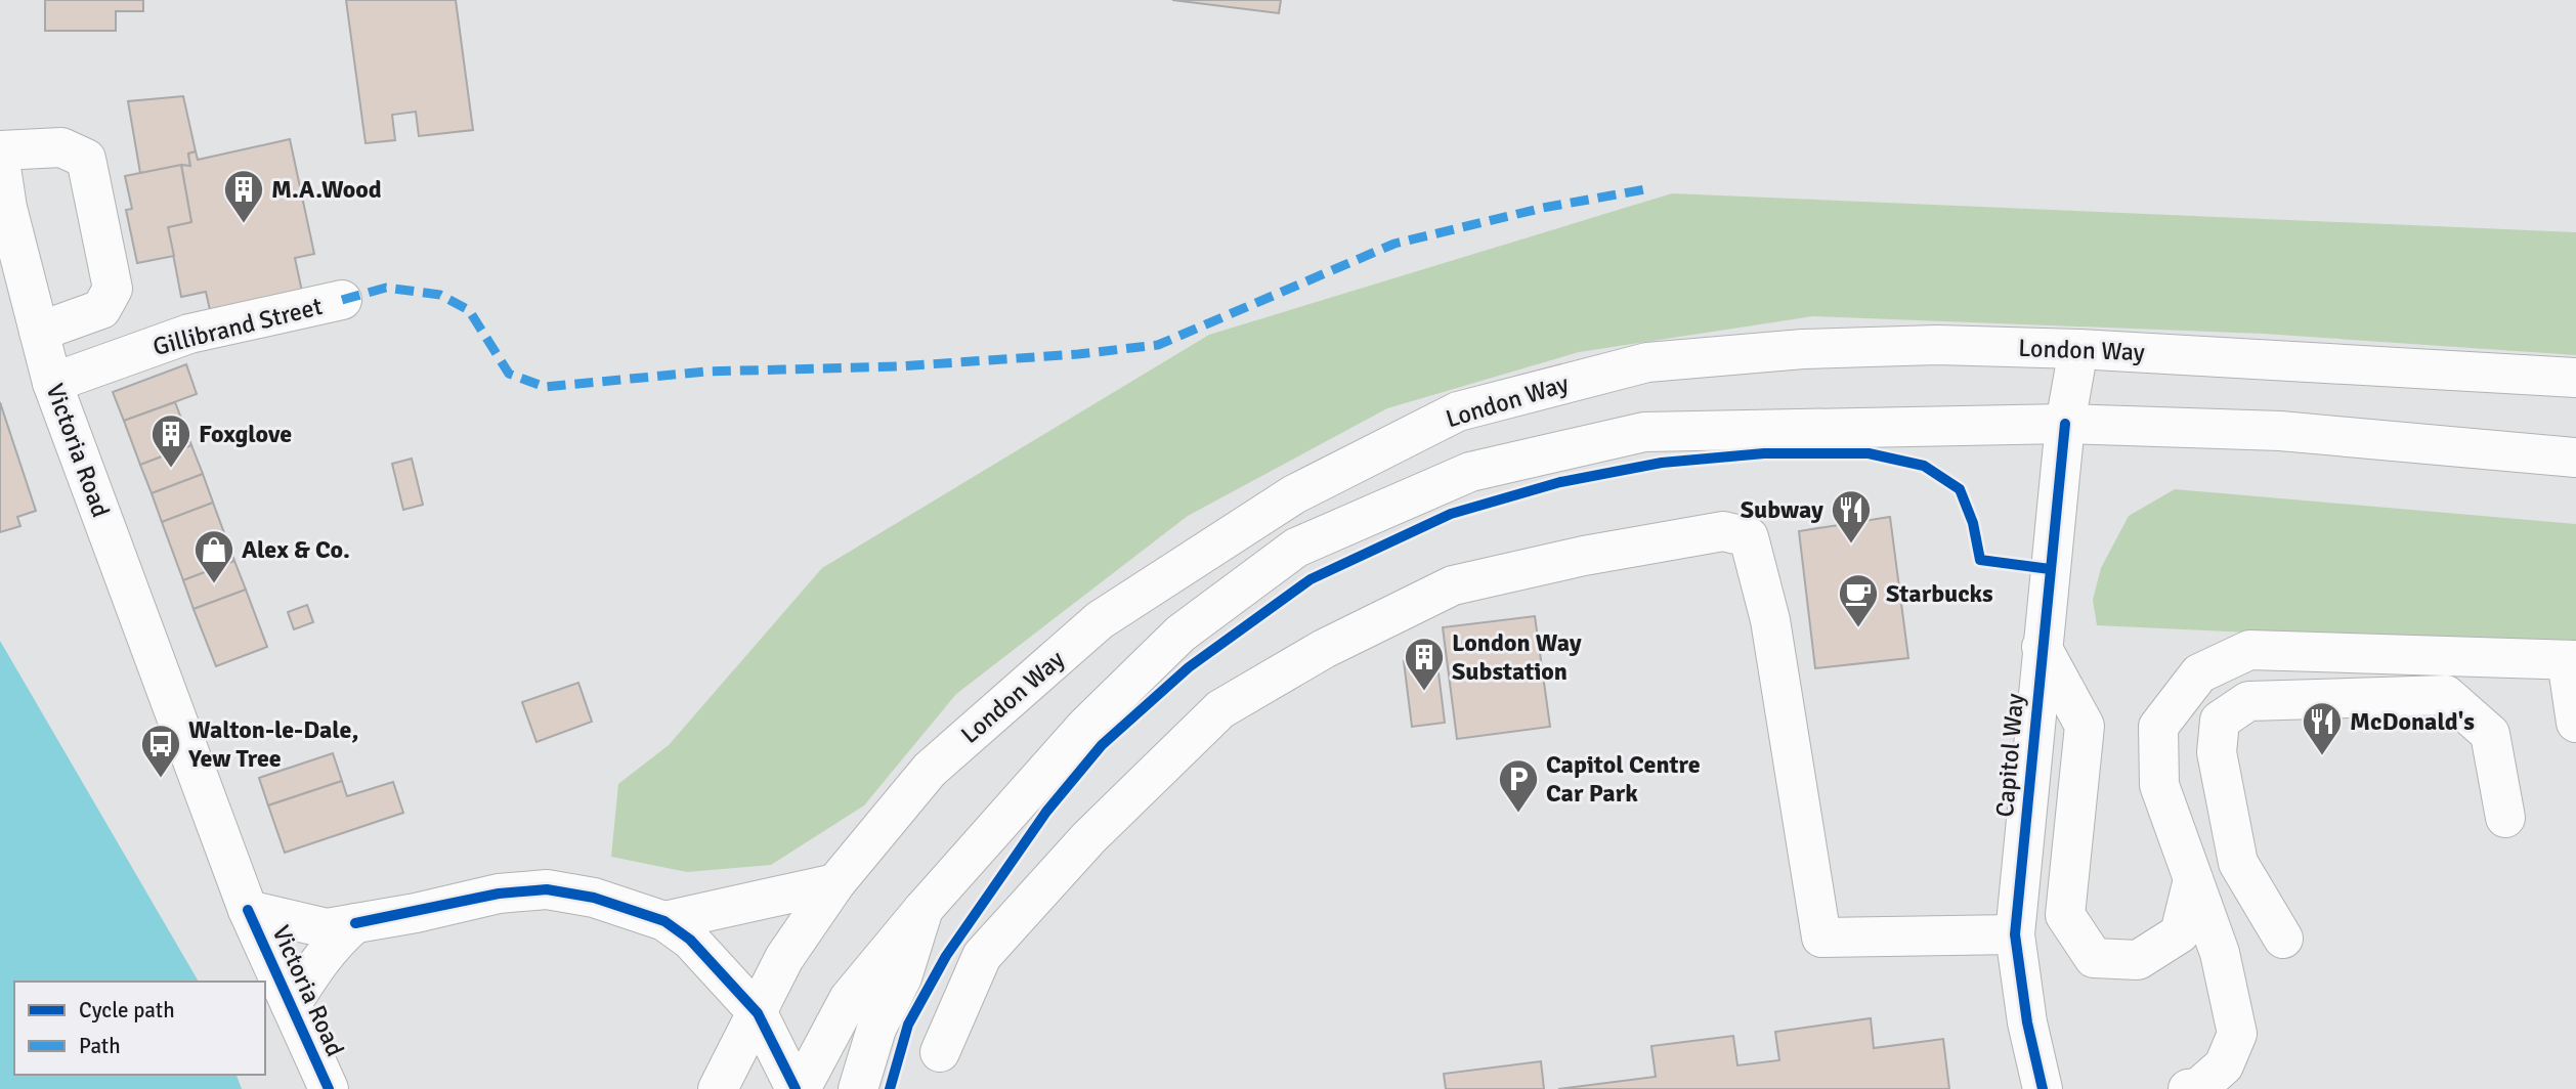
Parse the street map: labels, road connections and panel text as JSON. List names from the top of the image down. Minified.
{"streets":{"main road":["Gillibrand Street","London Way","Victoria Road","Capitol Way"]},"crossings":[["Gillibrand Street","Victoria Road"],["London Way","Capitol Way"]],"places":{"building":["M.A.Wood","Foxglove","London Way Substation"],"restaurant":["Subway","McDonald's"],"shop":["Alex & Co."],"cafe":["Starbucks"],"bus stop":["Walton-le-Dale, Yew Tree"],"parking":["Capitol Centre Car Park"]},"legend":["Cycle path","Path"]}
